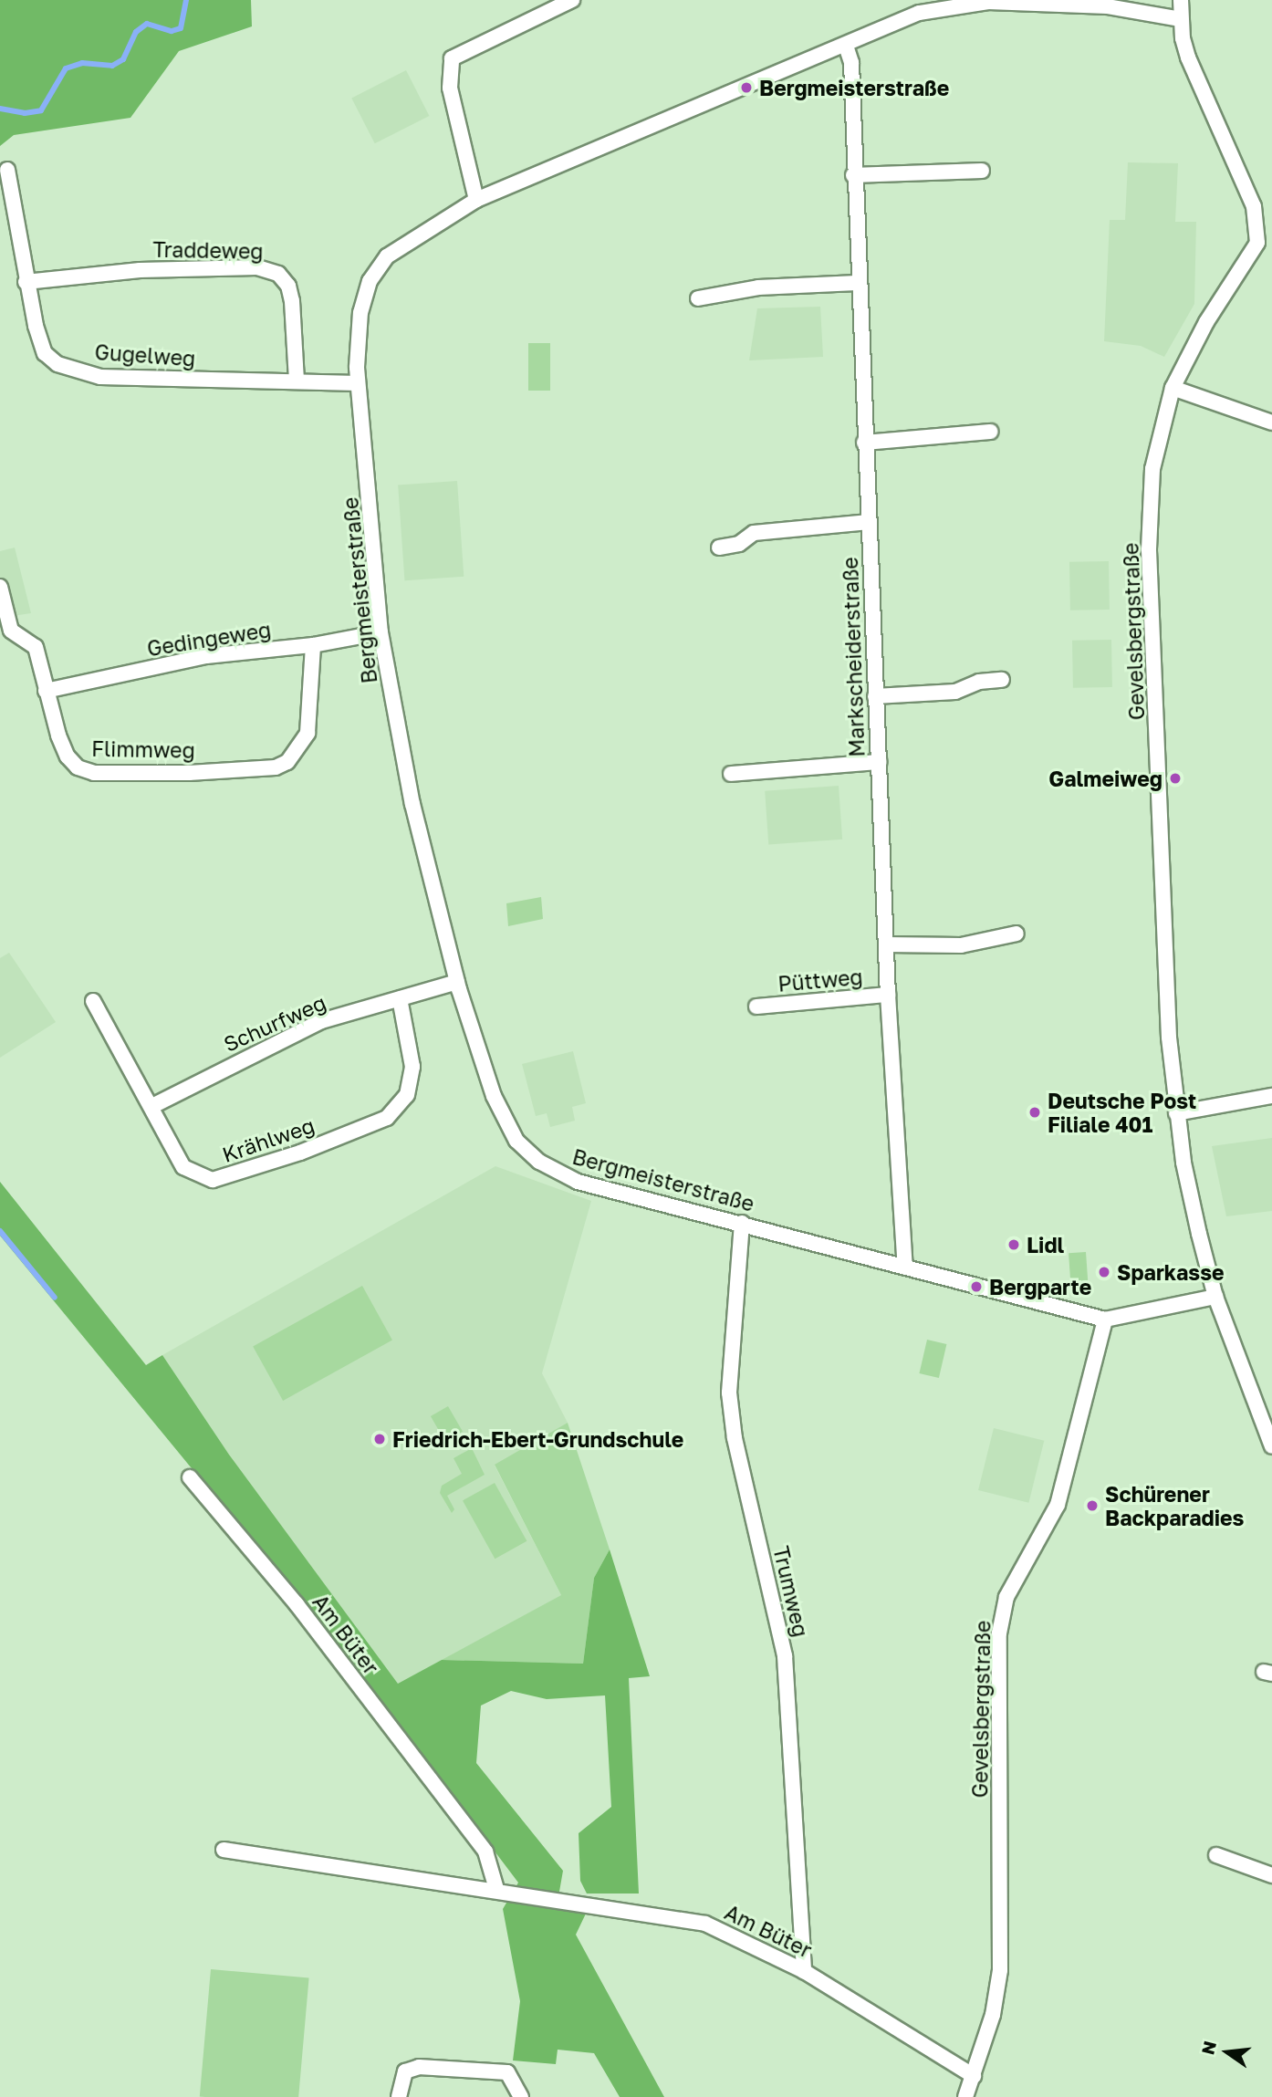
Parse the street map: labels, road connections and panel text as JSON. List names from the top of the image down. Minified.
{"streets":{"street":["Traddeweg","Gugelweg","Bergmeisterstraße","Gevelsbergstraße","Gedingeweg","Markscheiderstraße","Flimmweg","Püttweg","Schurfweg","Krählweg","Trumweg","Am Büter"]},"crossings":[["Traddeweg","Gugelweg"],["Gugelweg","Bergmeisterstraße"],["Bergmeisterstraße","Gevelsbergstraße"],["Bergmeisterstraße","Gedingeweg"],["Bergmeisterstraße","Markscheiderstraße"],["Bergmeisterstraße","Schurfweg"],["Bergmeisterstraße","Trumweg"],["Gevelsbergstraße","Am Büter"],["Gedingeweg","Flimmweg"],["Markscheiderstraße","Püttweg"],["Schurfweg","Krählweg"],["Trumweg","Am Büter"]],"places":["Bergmeisterstraße","Galmeiweg","Deutsche Post Filiale 401","Lidl","Sparkasse","Bergparte","Friedrich-Ebert-Grundschule","Schürener Backparadies"],"north":"left"}
